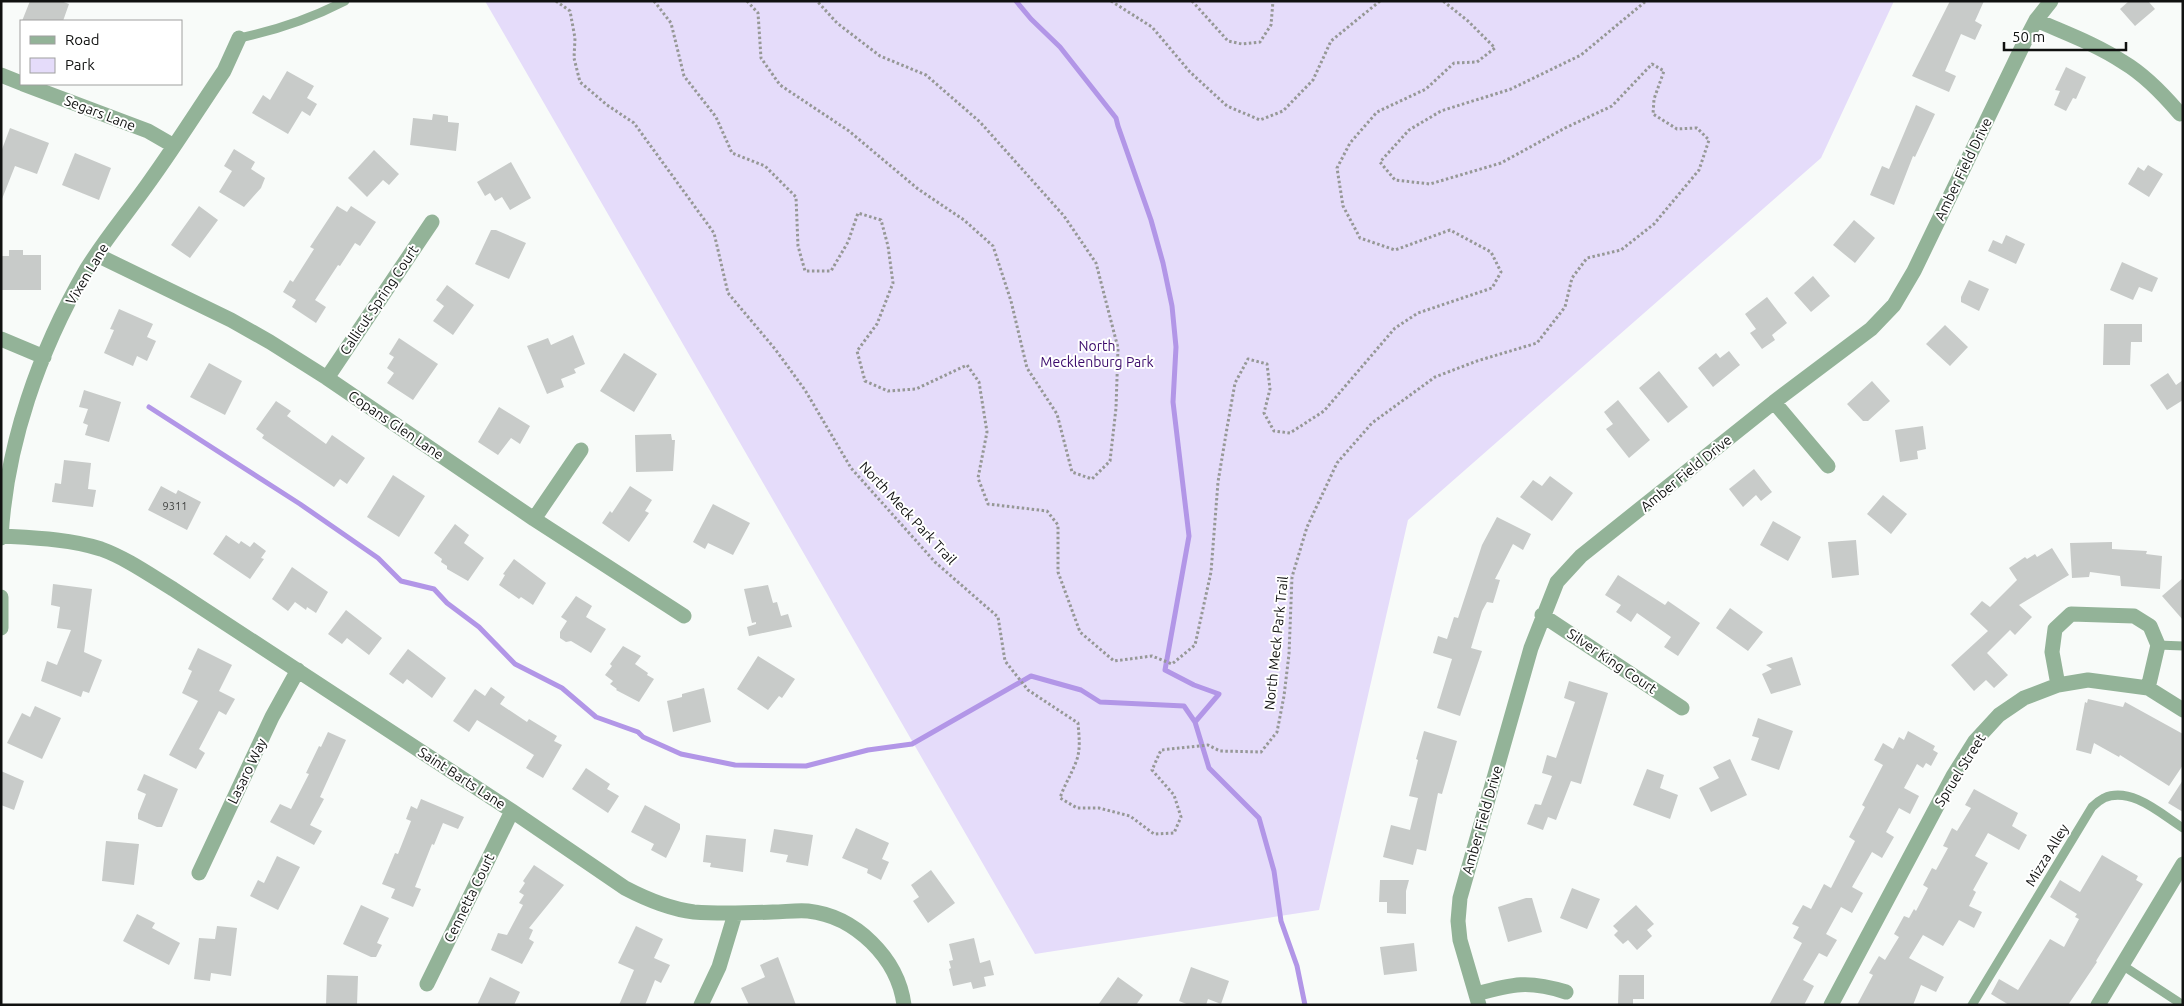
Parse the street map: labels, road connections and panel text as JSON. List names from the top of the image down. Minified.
{"streets":{"street":["Segars Lane","Amber Field Drive","Vixen Lane","Callicut Spring Court","Copans Glen Lane","Silver King Court","Spruel Street","Lasaro Way","Saint Barts Lane","Cennetta Court"],"lane":["Mizza Alley"],"path":["North Meck Park Trail"]},"crossings":[["Segars Lane","Vixen Lane"],["Amber Field Drive","Silver King Court"],["Vixen Lane","Copans Glen Lane"],["Vixen Lane","Saint Barts Lane"],["Callicut Spring Court","Copans Glen Lane"],["Lasaro Way","Saint Barts Lane"],["Saint Barts Lane","Cennetta Court"]],"parks":["North Mecklenburg Park"],"house_numbers":["9311"],"legend":["Road","Park"],"scale_bar":"50 m"}
